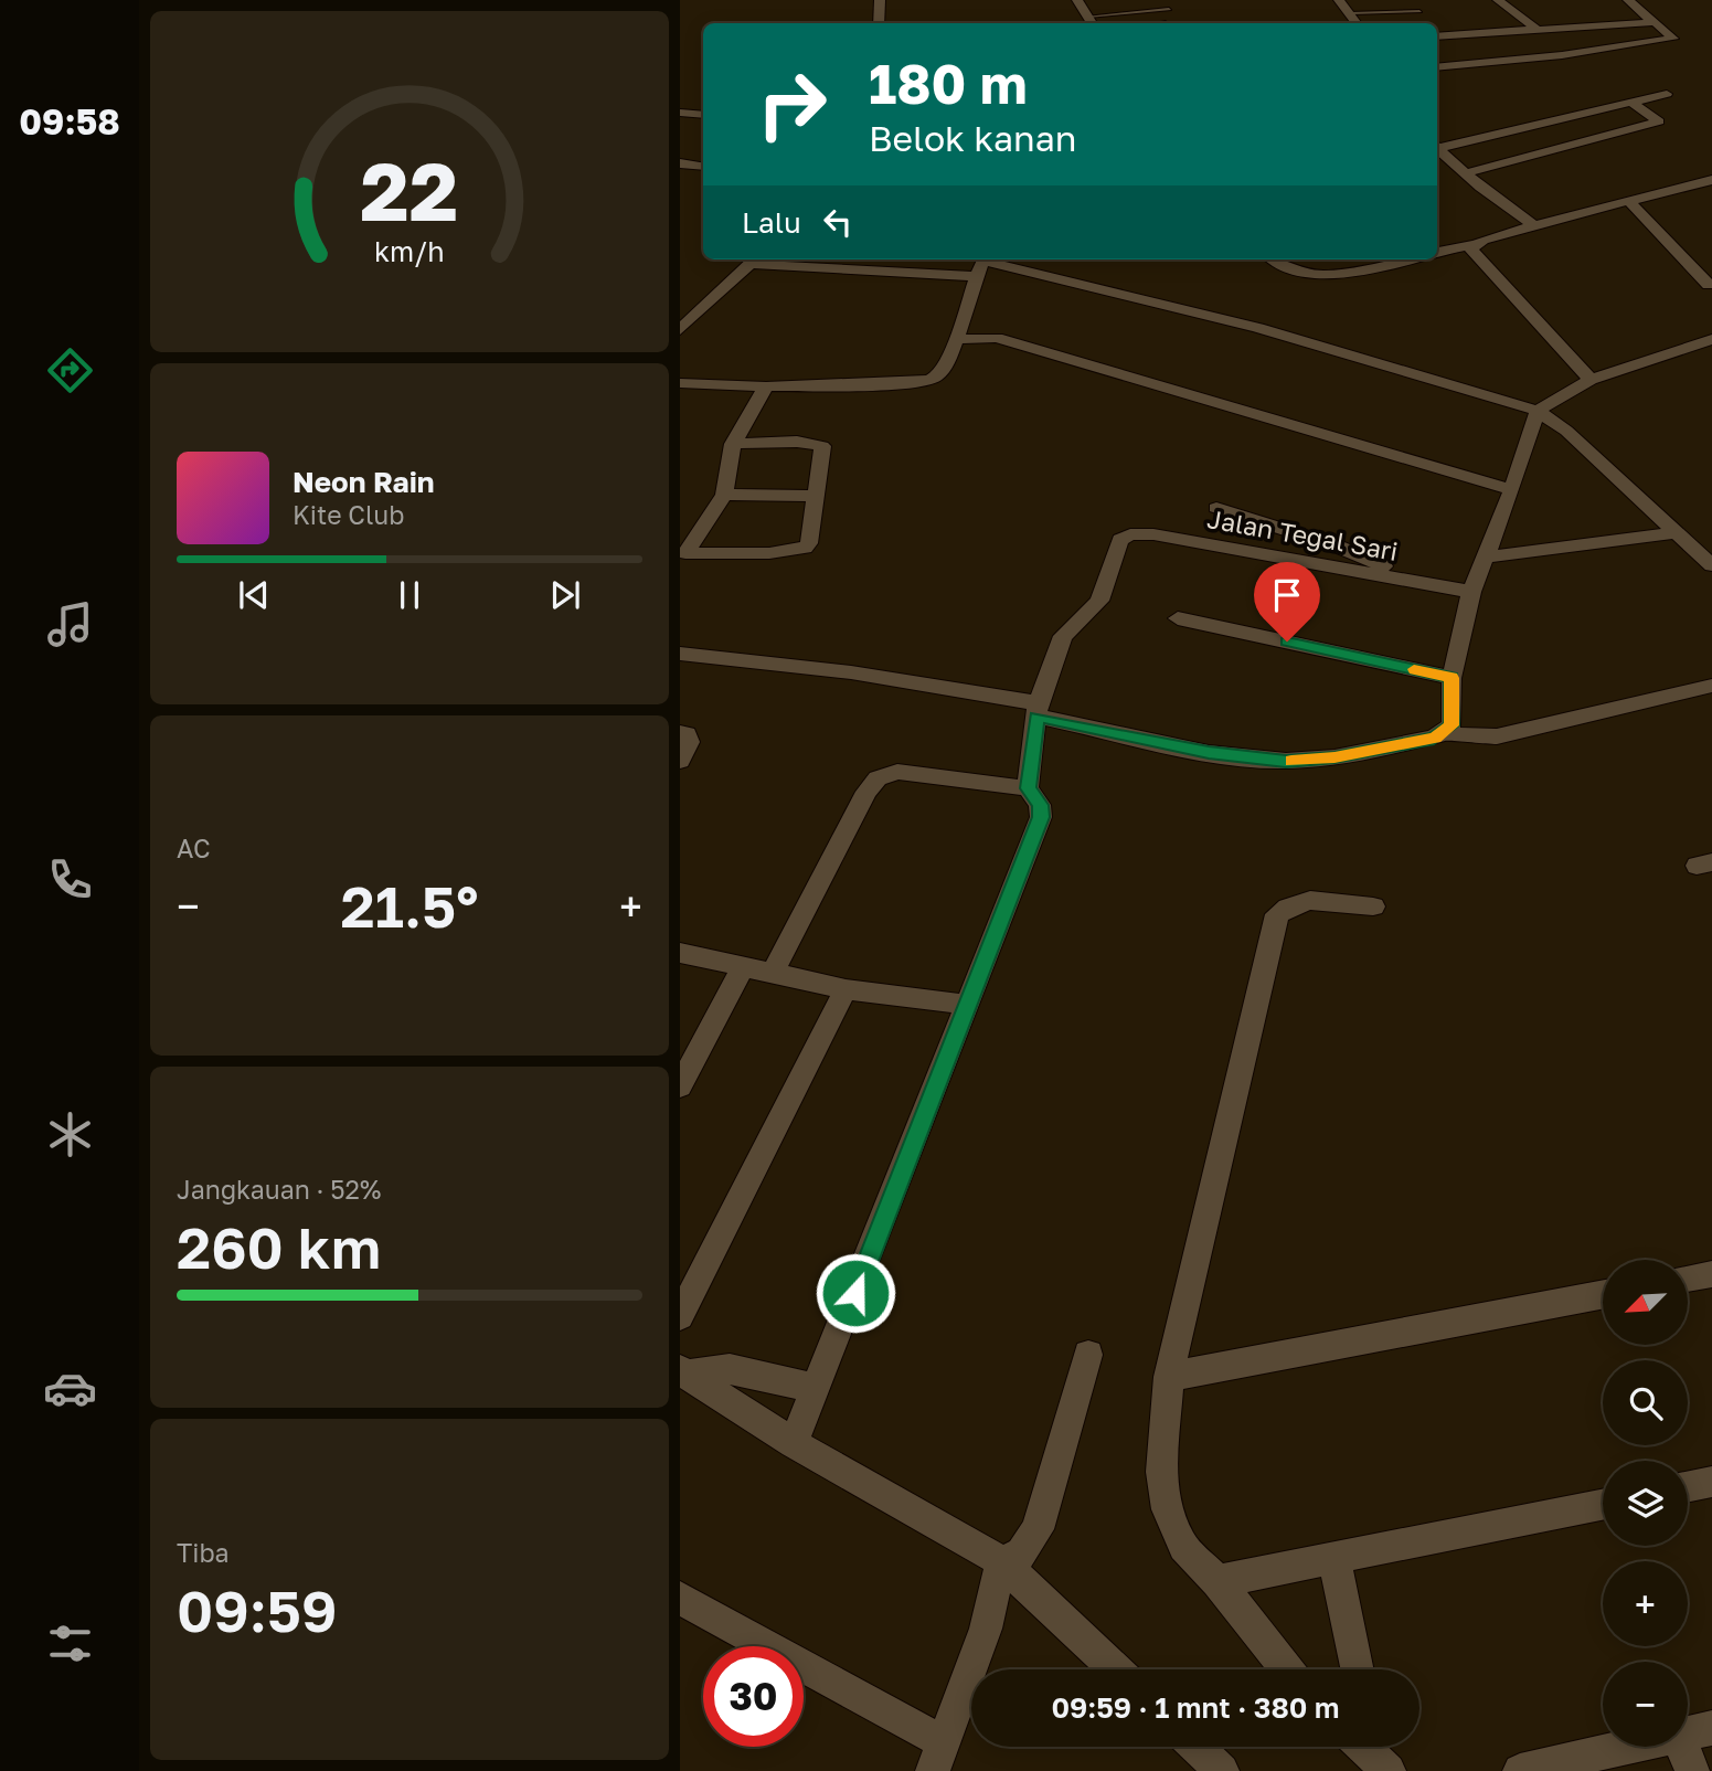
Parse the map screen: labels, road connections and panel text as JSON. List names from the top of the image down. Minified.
{"streets":{"street":["Jalan Tegal Sari"]},"north":"bottom left","page":{"tabs":"09:58","turn":["180 m","Belok kanan"],"then":"Lalu","song":["Neon Rain","Kite Club"],"tile":["AC",["Jangkauan · 52%","260 km"],["Tiba","09:59"]],"heat":["−","21.5°","+"],"map_buttons":["+","−"],"limit":"30","trip":"09:59 · 1 mnt · 380 m","gauge":["22","km/h"]}}
